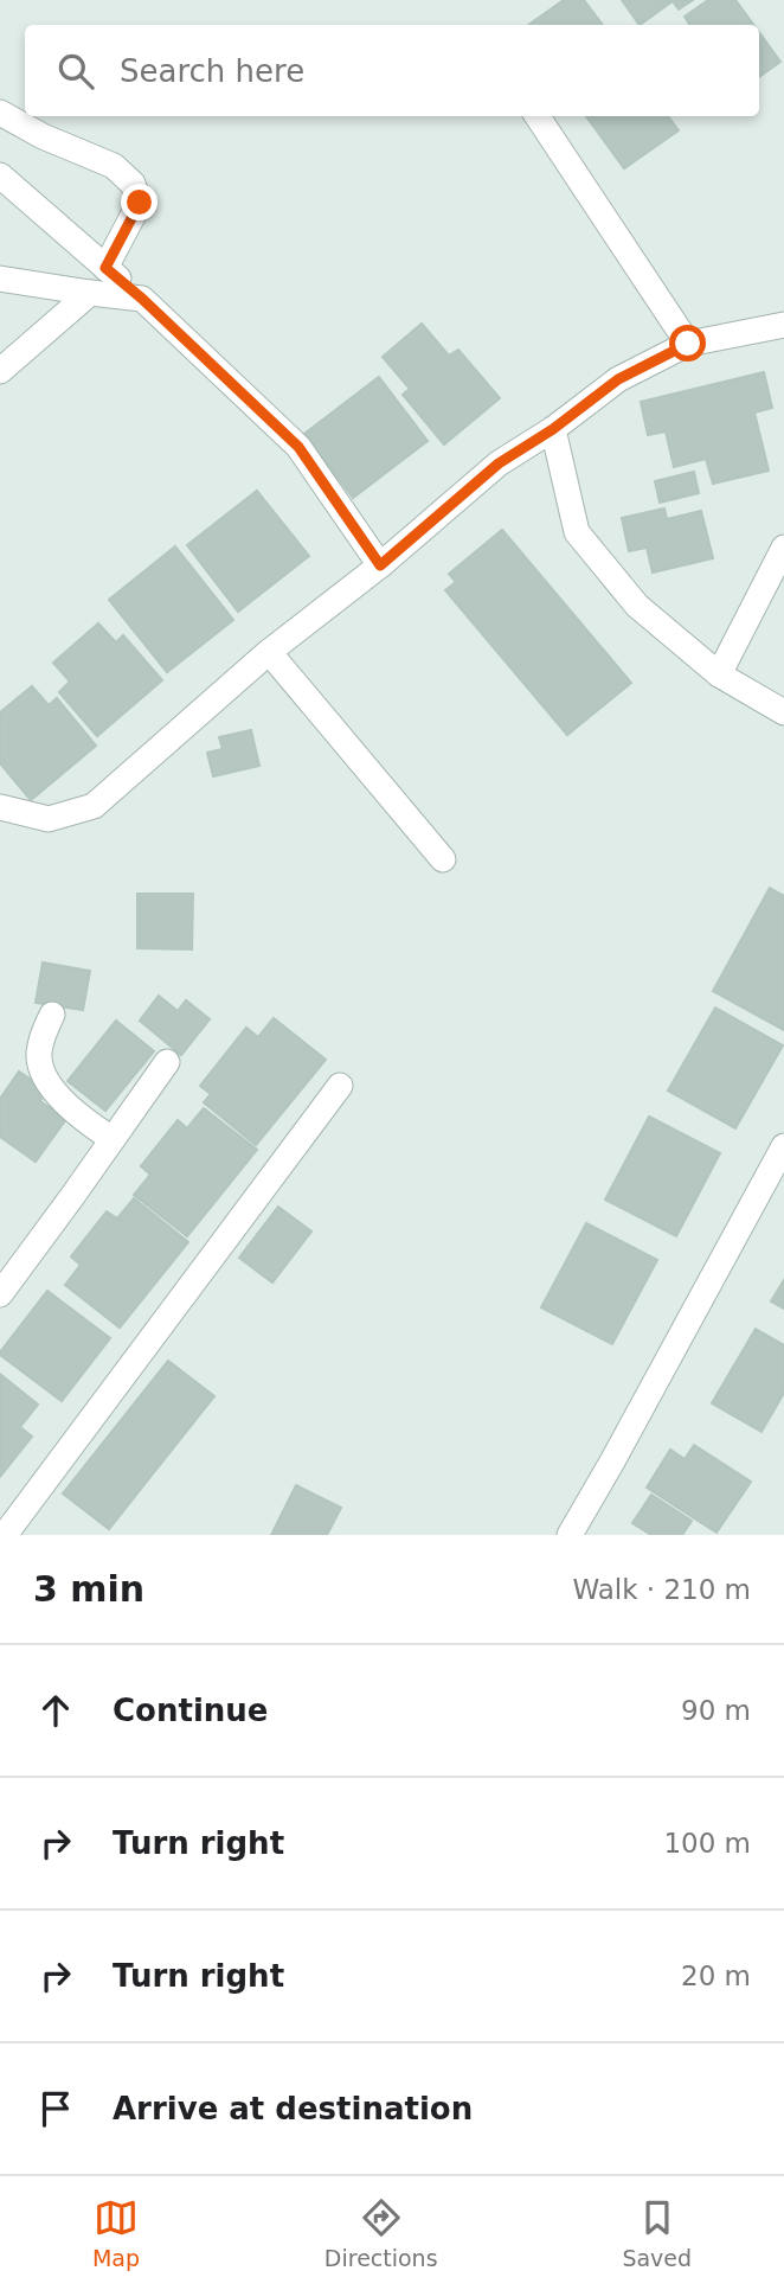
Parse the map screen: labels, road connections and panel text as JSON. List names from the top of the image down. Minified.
{"page":{"search":"Search here","heading":["3 min","Walk · 210 m"],"list":[["Continue","90 m"],["Turn right","100 m"],["Turn right","20 m"],"Arrive at destination"],"nav":["Map","Directions","Saved"]}}
